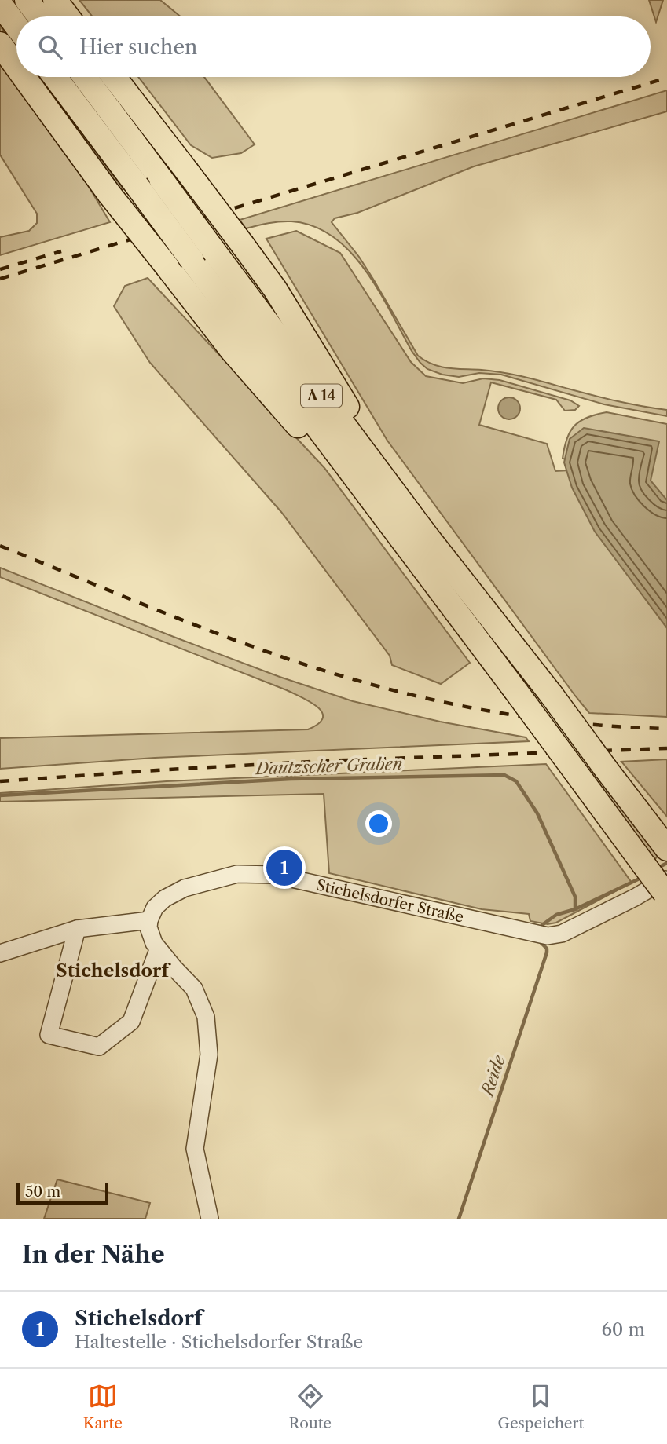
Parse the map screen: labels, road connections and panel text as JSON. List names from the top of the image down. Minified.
{"streets":{"highway":["A 14"],"street":["Stichelsdorfer Straße"]},"crossings":[["A 14","Stichelsdorfer Straße"]],"districts":["Stichelsdorf"],"water":["Dautzscher Graben","Reide"],"scale_bar":"50 m","page":{"search":"Hier suchen","pins":"1","scale":"50 m","heading":"In der Nähe","list":[{"mark":"1","name":"Stichelsdorf","note":"Haltestelle · Stichelsdorfer Straße","value":"60 m"}],"nav":["Karte","Route","Gespeichert"]}}
